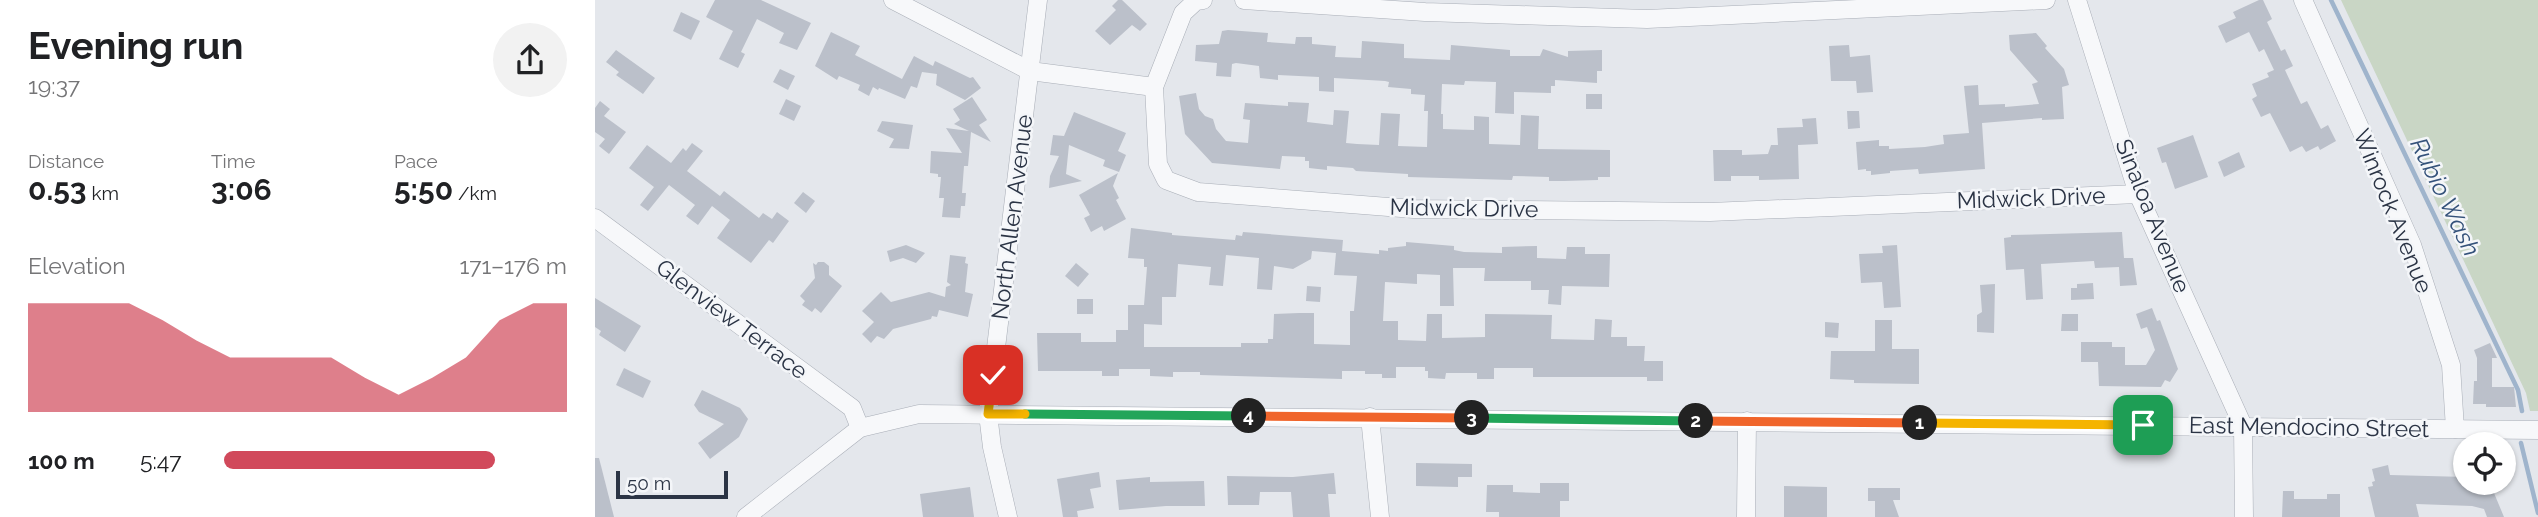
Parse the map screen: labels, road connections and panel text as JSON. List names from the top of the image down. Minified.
{"streets":{"street":["Midwick Drive","Winrock Avenue","Sinaloa Avenue","North Allen Avenue","Glenview Terrace","East Mendocino Street"]},"crossings":[["Midwick Drive","Sinaloa Avenue"],["Winrock Avenue","East Mendocino Street"],["Sinaloa Avenue","East Mendocino Street"],["North Allen Avenue","East Mendocino Street"],["Glenview Terrace","East Mendocino Street"]],"water":["Rubio Wash"],"scale_bar":"50 m","page":{"heading":["Evening run","19:37"],"stats":[["Distance","0.53 km"],["Time","3:06"],["Pace","5:50 /km"]],"chart":["Elevation","171–176 m"],"pins":["4","3","2","1"],"list":[{"name":"100 m","note":"5:47"}],"scale":"50 m"}}
